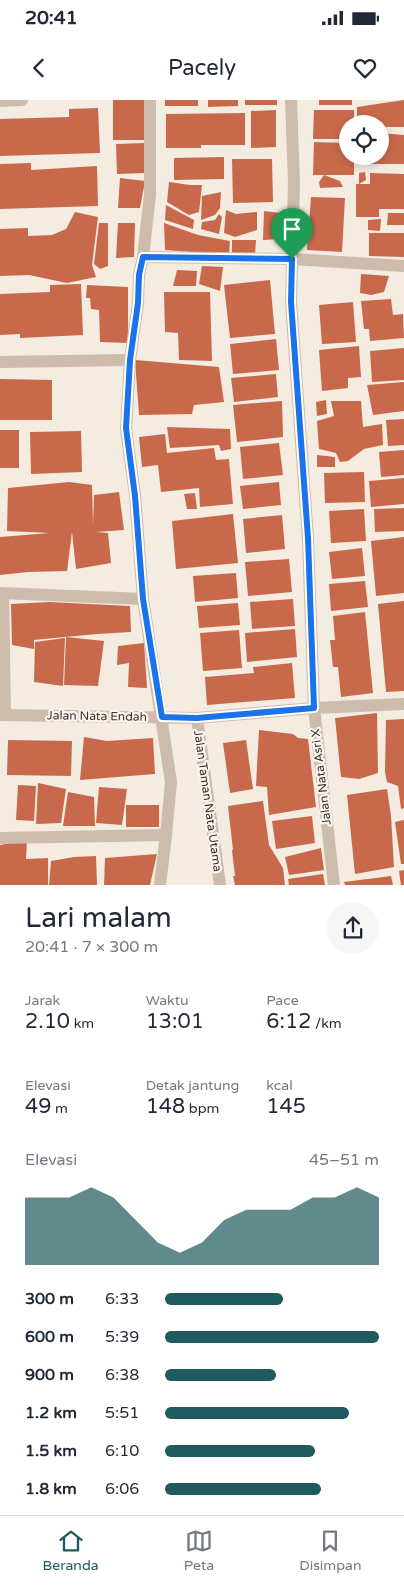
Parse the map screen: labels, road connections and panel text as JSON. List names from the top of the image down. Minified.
{"streets":{"street":["Jalan Nata Endah","Jalan Nata Asri X","Jalan Taman Nata Utama"]},"crossings":[["Jalan Nata Endah","Jalan Nata Asri X"],["Jalan Nata Endah","Jalan Taman Nata Utama"]],"page":{"status":"20:41","header":"Pacely","heading":["Lari malam","20:41 · 7 × 300 m"],"stats":[["Jarak","2.10 km"],["Waktu","13:01"],["Pace","6:12 /km"],["Elevasi","49 m"],["Detak jantung","148 bpm"],["kcal","145"]],"chart":["Elevasi","45–51 m"],"list":[{"name":"300 m","note":"6:33"},{"name":"600 m","note":"5:39"},{"name":"900 m","note":"6:38"},{"name":"1.2 km","note":"5:51"},{"name":"1.5 km","note":"6:10"},{"name":"1.8 km","note":"6:06"}],"tabs":["Beranda","Peta","Disimpan"]}}
